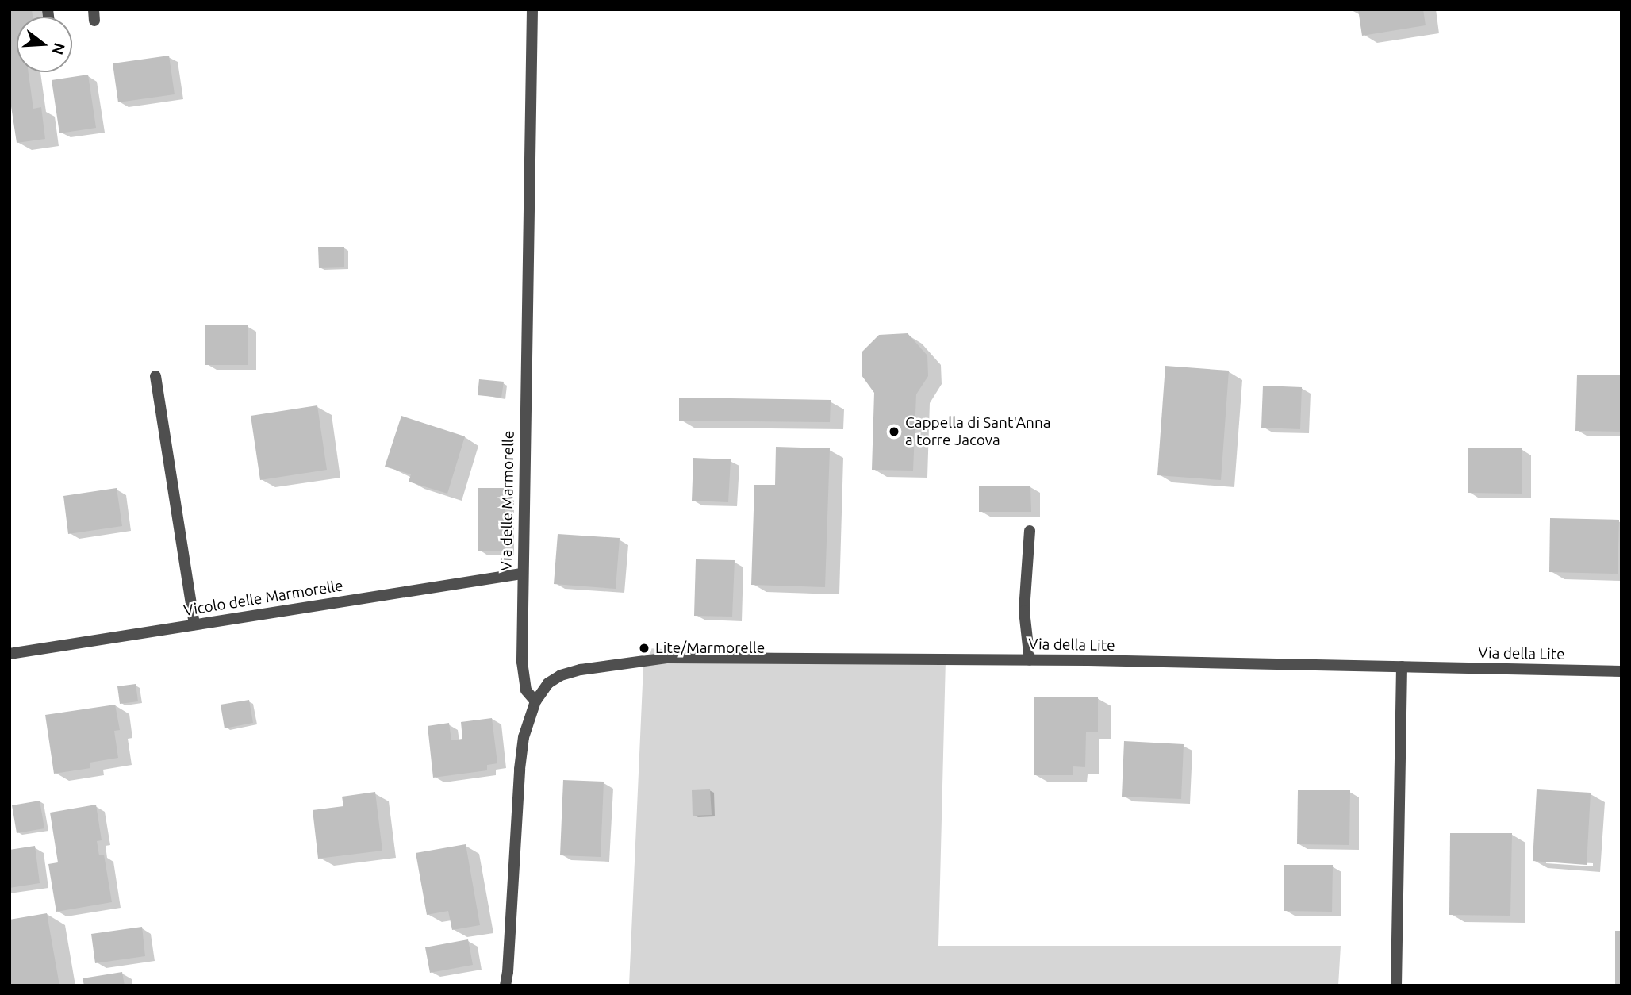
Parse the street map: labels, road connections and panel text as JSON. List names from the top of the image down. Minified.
{"streets":{"street":["Via delle Marmorelle","Vicolo delle Marmorelle","Via della Lite"]},"crossings":[["Via delle Marmorelle","Vicolo delle Marmorelle"],["Via delle Marmorelle","Via della Lite"]],"places":["Cappella di Sant'Anna a torre Jacova","Lite/Marmorelle"],"north":"right"}
